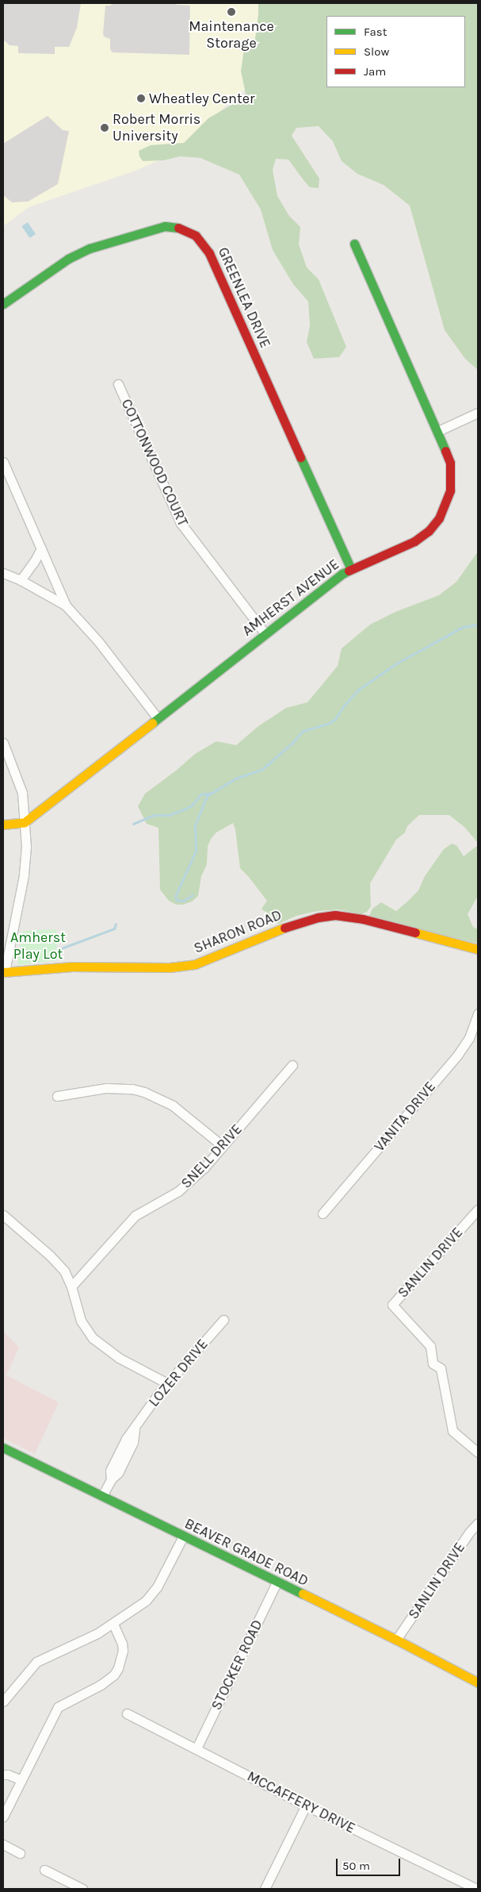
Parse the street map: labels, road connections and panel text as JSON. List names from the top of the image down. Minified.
{"streets":{"street":["GREENLEA DRIVE","COTTONWOOD COURT","AMHERST AVENUE","SHARON ROAD","VANITA DRIVE","SNELL DRIVE","SANLIN DRIVE","LOZER DRIVE","BEAVER GRADE ROAD","STOCKER ROAD","MCCAFFERY DRIVE"]},"crossings":[["GREENLEA DRIVE","AMHERST AVENUE"],["COTTONWOOD COURT","AMHERST AVENUE"],["SANLIN DRIVE","BEAVER GRADE ROAD"],["LOZER DRIVE","BEAVER GRADE ROAD"],["BEAVER GRADE ROAD","STOCKER ROAD"],["STOCKER ROAD","MCCAFFERY DRIVE"]],"parks":["Amherst Play Lot"],"places":["Maintenance Storage","Wheatley Center","Robert Morris University"],"legend":["Fast","Slow","Jam"],"scale_bar":"50 m"}
